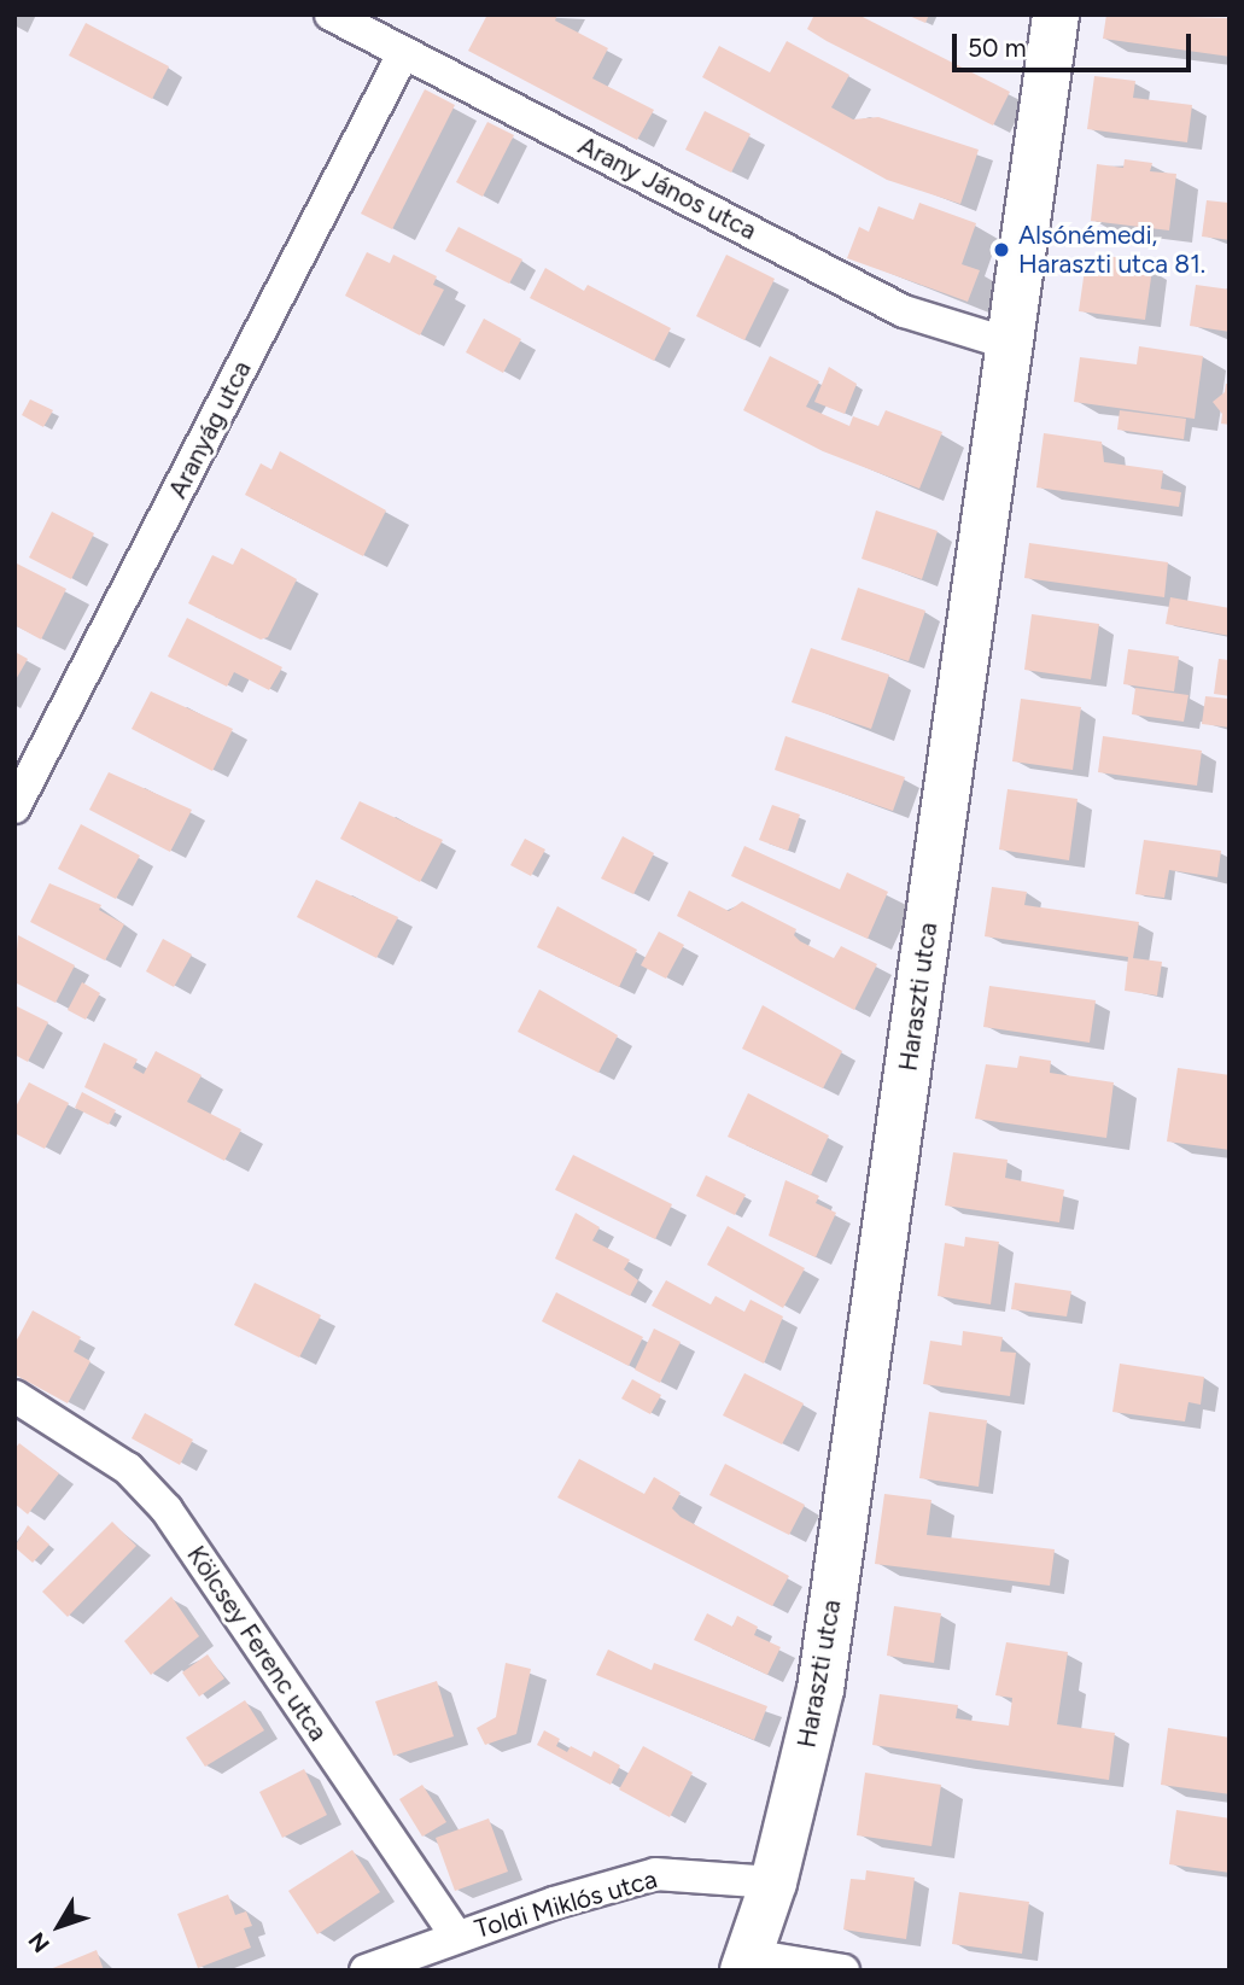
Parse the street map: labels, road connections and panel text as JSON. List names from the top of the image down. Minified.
{"streets":{"main road":["Haraszti utca"],"street":["Arany János utca","Aranyág utca","Kölcsey Ferenc utca","Toldi Miklós utca"]},"crossings":[["Arany János utca","Aranyág utca"],["Arany János utca","Haraszti utca"],["Haraszti utca","Toldi Miklós utca"],["Kölcsey Ferenc utca","Toldi Miklós utca"]],"places":["Alsónémedi, Haraszti utca 81."],"scale_bar":"50 m","north":"bottom left"}
